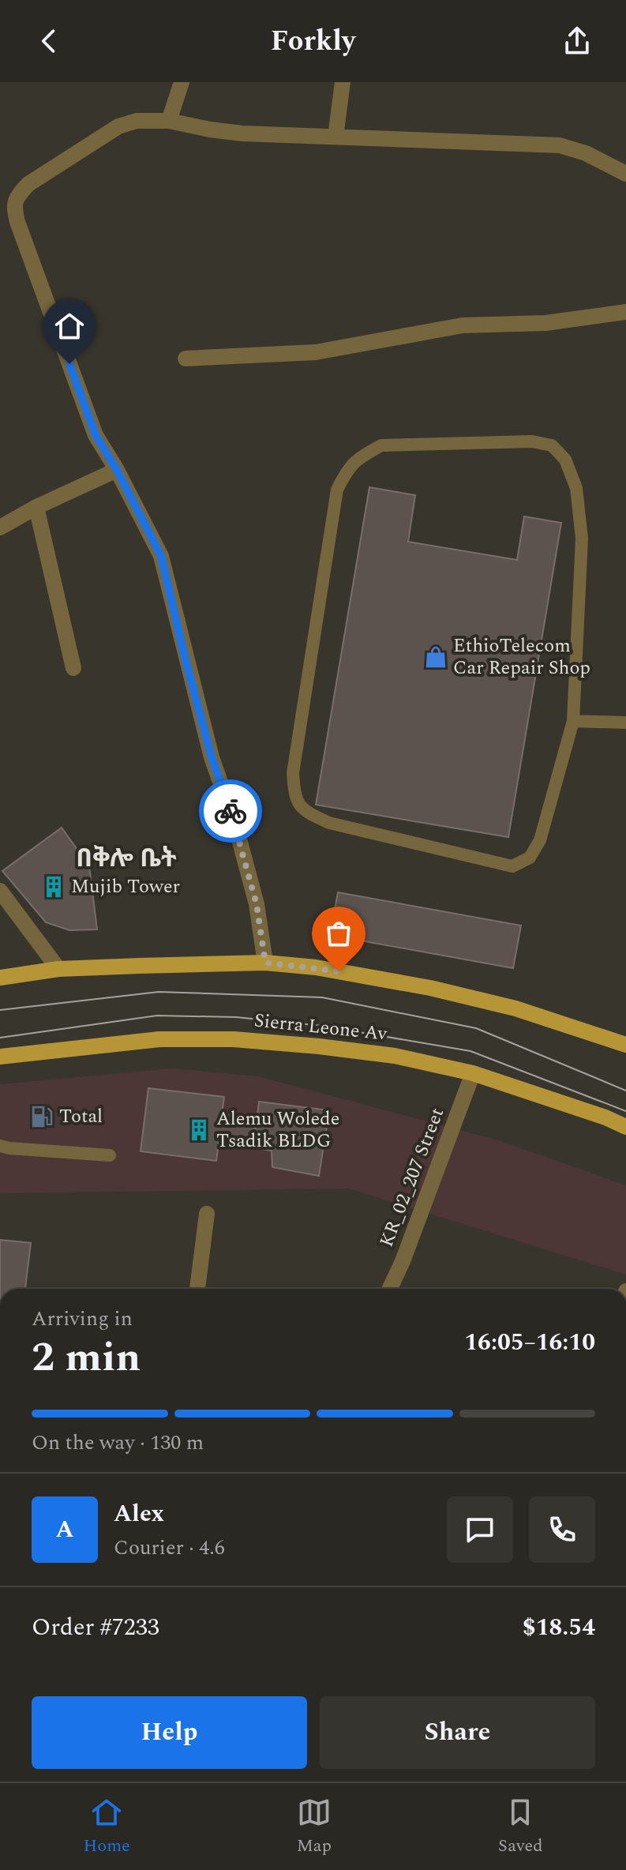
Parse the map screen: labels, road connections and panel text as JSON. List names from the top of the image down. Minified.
{"streets":{"main road":["Sierra Leone Av"],"street":["KR_02_207 Street"]},"crossings":[["Sierra Leone Av","KR_02_207 Street"]],"districts":["በቅሎ ቤት"],"places":{"shop":["EthioTelecom Car Repair Shop"],"building":["Mujib Tower","Alemu Wolede Tsadik BLDG"],"fuel station":["Total"]},"page":{"header":"Forkly","heading":["2 min","Arriving in","16:05–16:10"],"panel":["Alex","Courier · 4.6","Order #7233","$18.54"],"bar":"On the way · 130 m","round":"A","buttons":["Help","Share"],"tabs":["Home","Map","Saved"]}}
